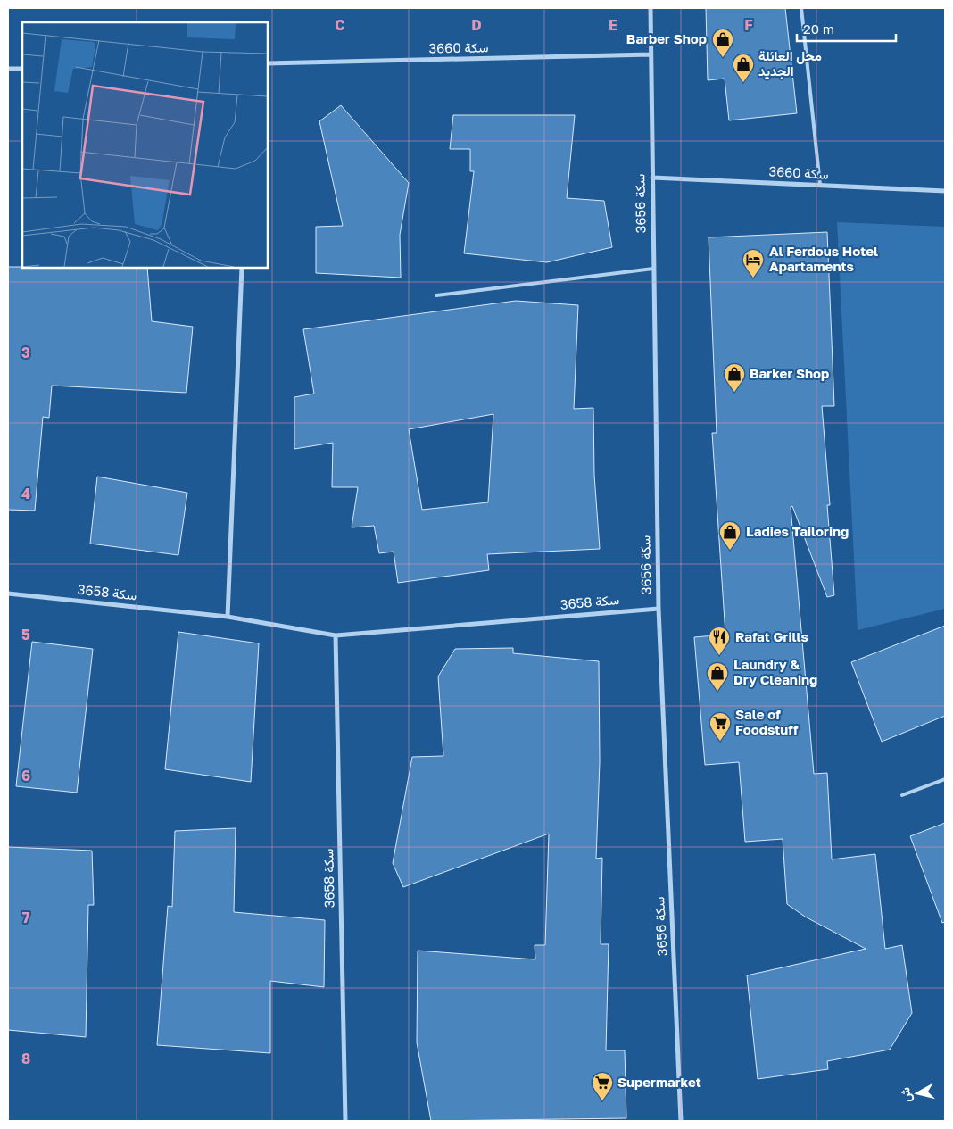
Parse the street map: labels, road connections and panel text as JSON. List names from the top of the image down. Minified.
{"streets":{"street":["سكة 3660","سكة 3656","سكة 3658"]},"crossings":[["سكة 3660","سكة 3656"],["سكة 3656","سكة 3658"]],"places":{"shop":["Barber Shop","محل العائلة الجديد","Barker Shop","Ladies Tailoring","Laundry & Dry Cleaning"],"hotel":["Al Ferdous Hotel Apartaments"],"restaurant":["Rafat Grills"],"supermarket":["Sale of Foodstuff","Supermarket"]},"scale_bar":"20 m","north":"left","grid":{"columns":["C","D","E","F"],"rows":["3","4","5","6","7","8"]}}
